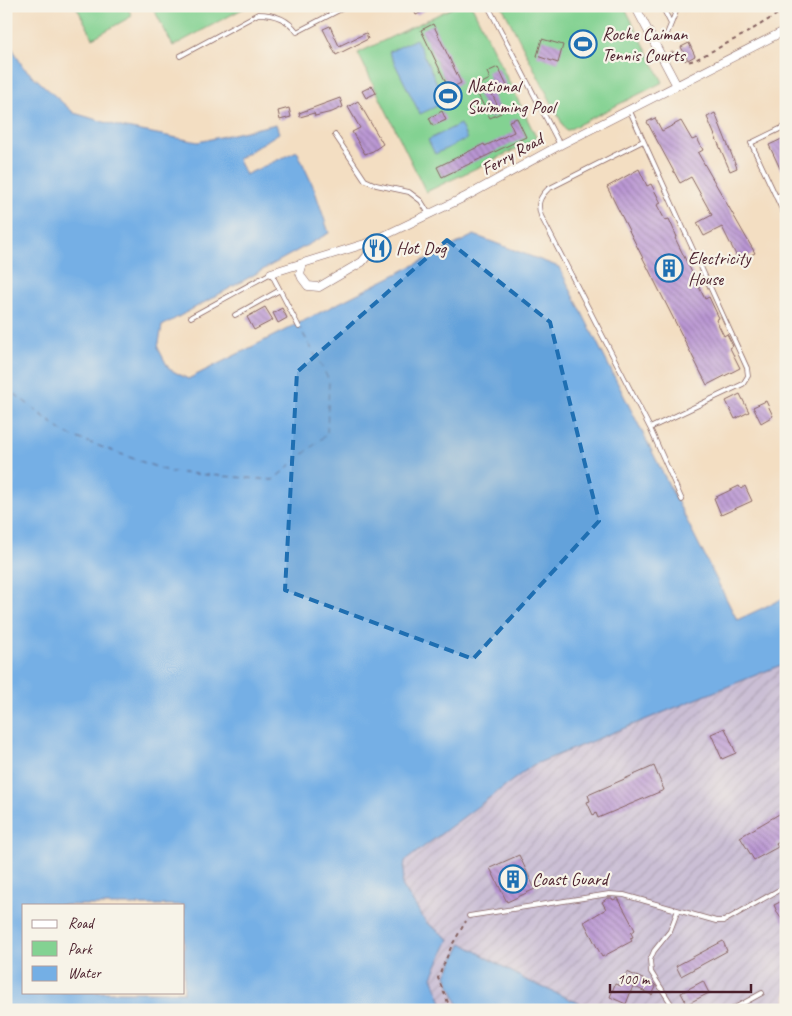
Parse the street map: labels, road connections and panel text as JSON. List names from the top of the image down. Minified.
{"streets":{"street":["Ferry Road"]},"places":{"sports":["Roche Caiman Tennis Courts","National Swimming Pool"],"restaurant":["Hot Dog"],"building":["Electricity House","Coast Guard"]},"legend":["Road","Park","Water"],"scale_bar":"100 m"}
